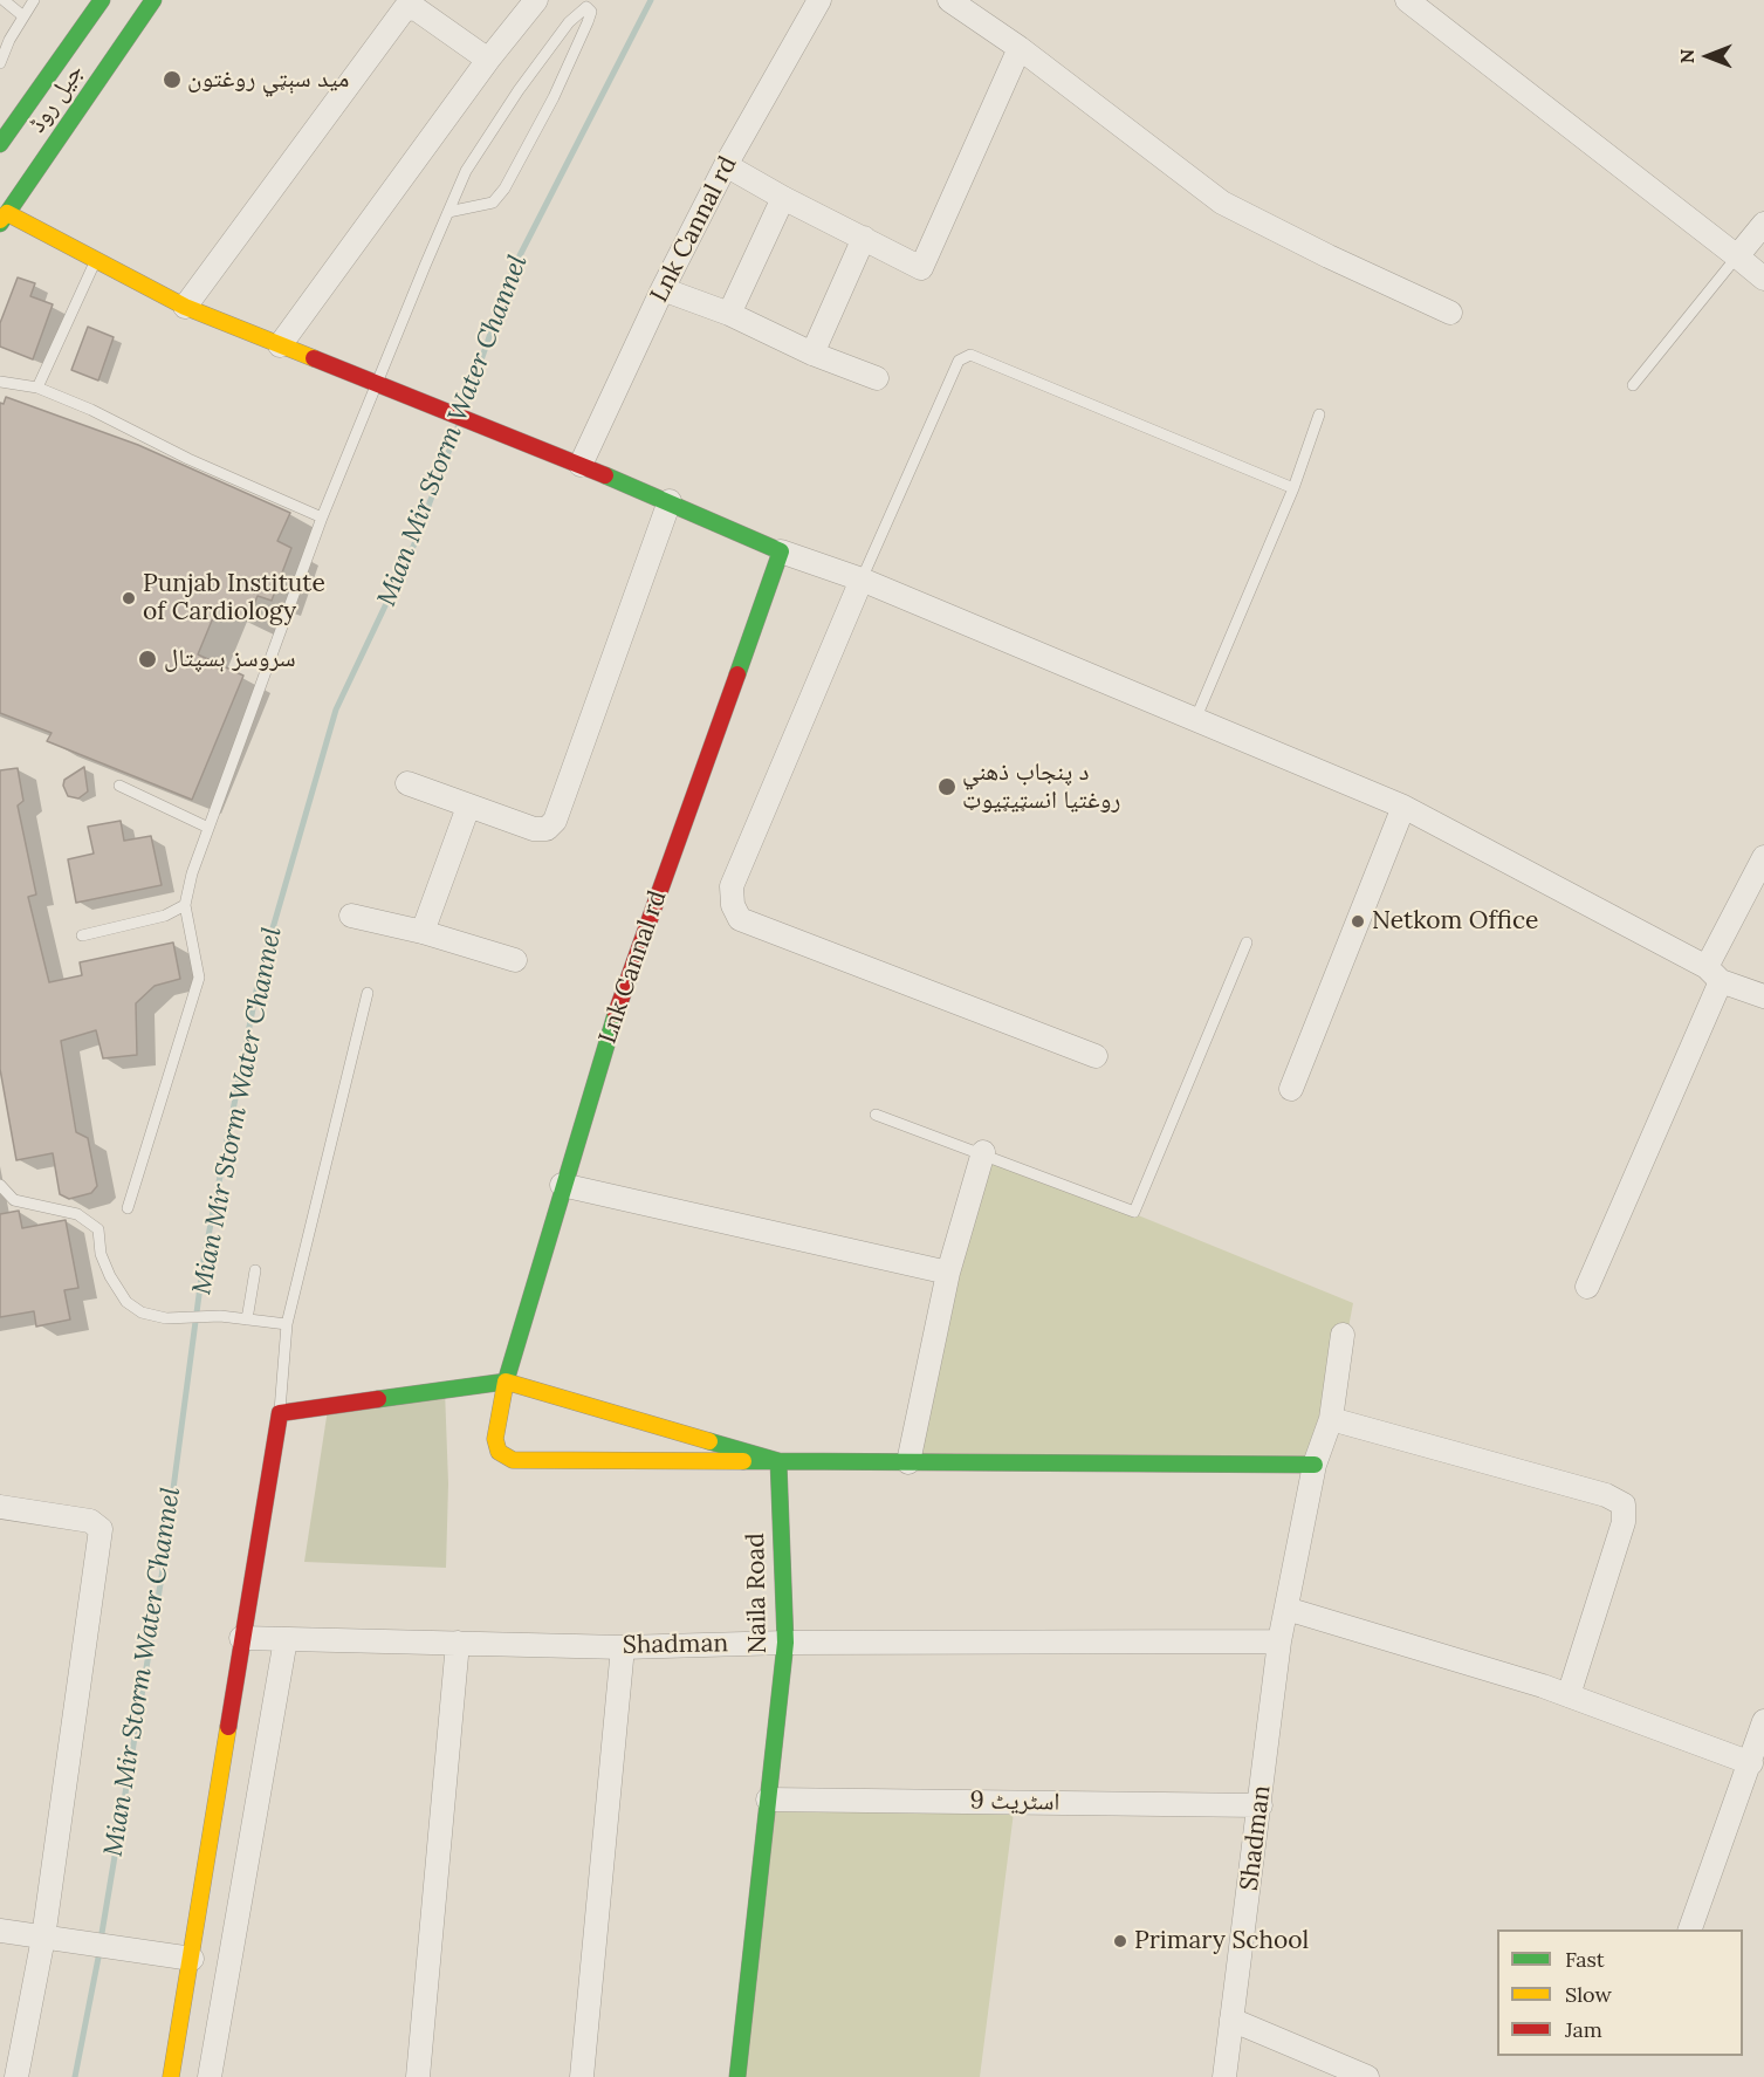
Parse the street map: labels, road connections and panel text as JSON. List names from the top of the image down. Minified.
{"streets":{"street":["جیل روڈ","Lnk Cannal rd","Naila Road","Shadman","اسٹریٹ 9"]},"crossings":[["Naila Road","Shadman"],["Naila Road","اسٹریٹ 9"],["Shadman","اسٹریٹ 9"]],"water":["Mian Mir Storm Water Channel"],"places":["مید سېټي روغتون","Punjab Institute of Cardiology","سروسز ہسپتال","د پنجاب ذهني روغتیا انسټیټیوټ","Netkom Office","Primary School"],"legend":["Fast","Slow","Jam"],"north":"left"}
